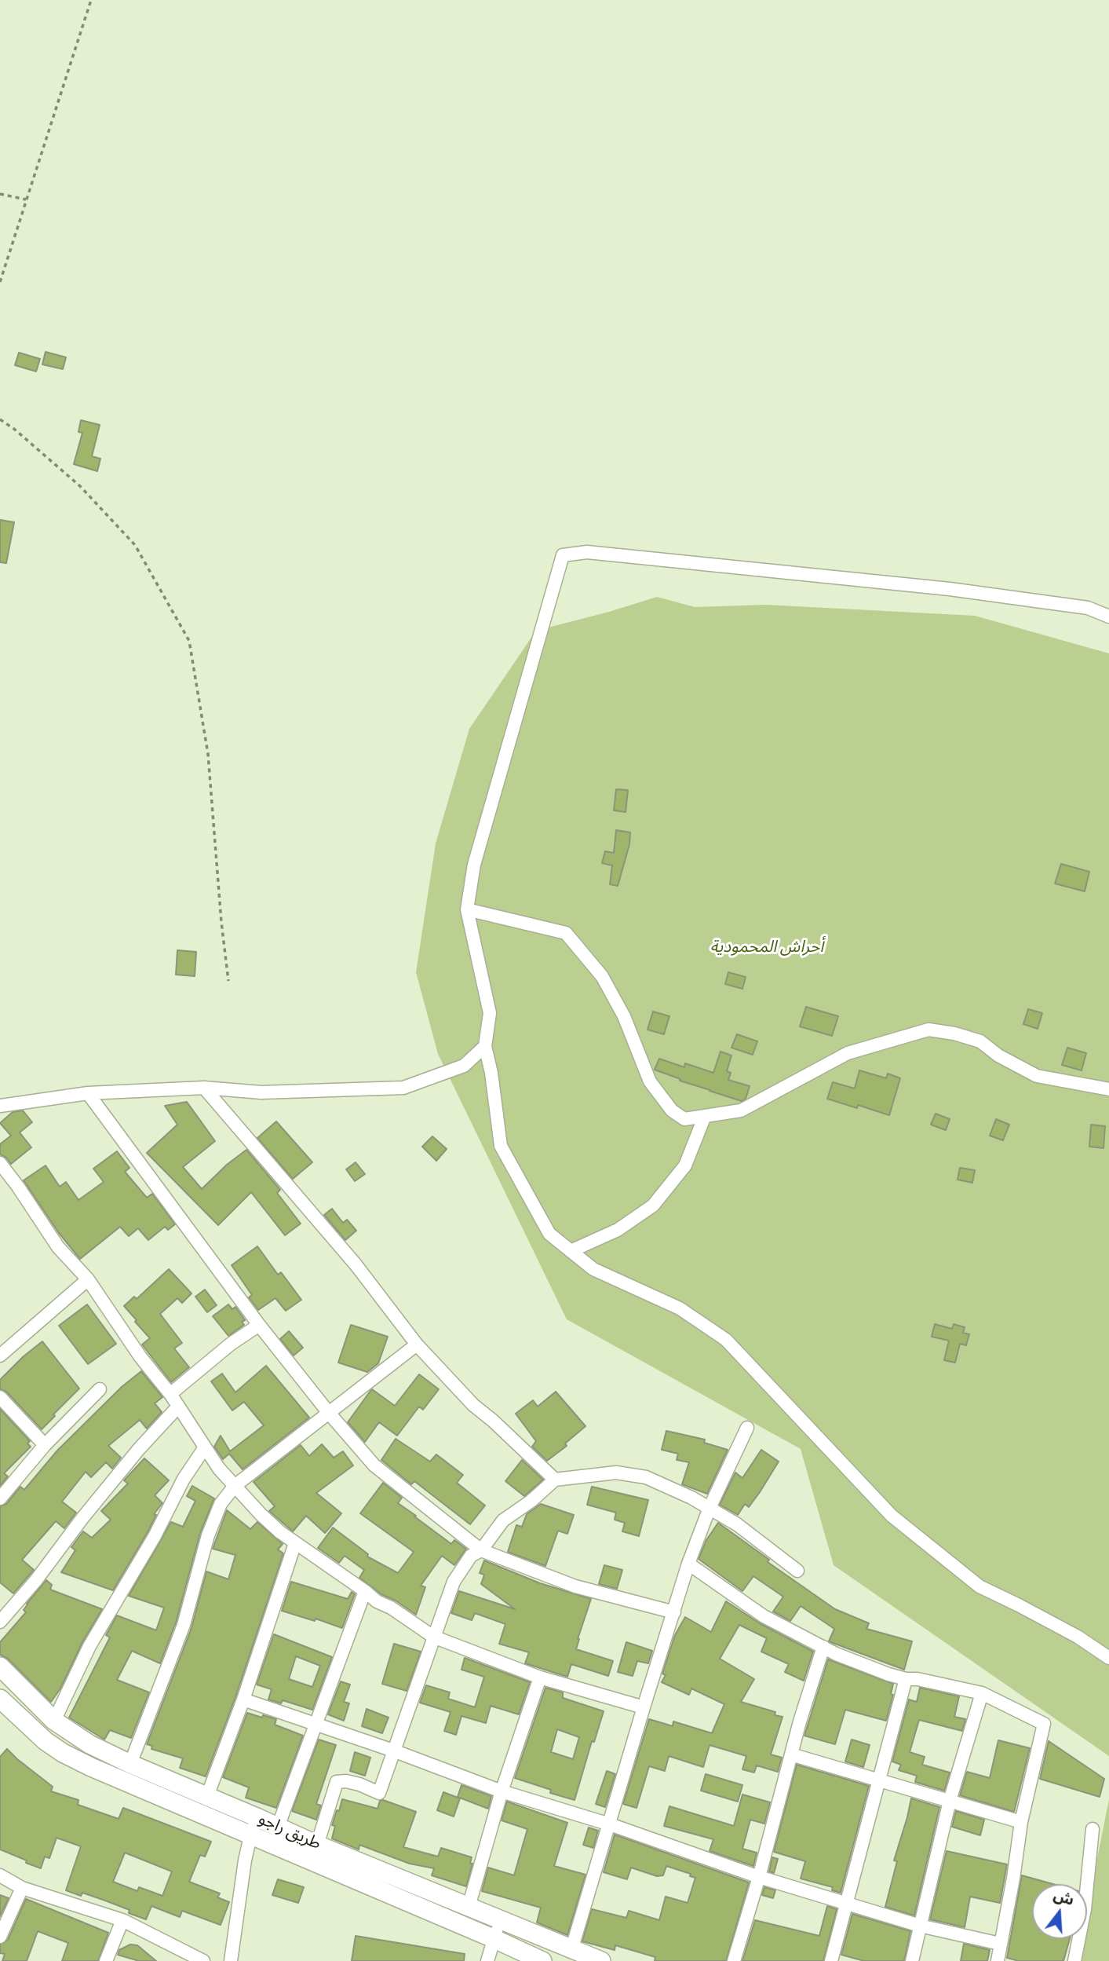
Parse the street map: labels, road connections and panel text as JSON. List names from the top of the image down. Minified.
{"streets":{"main road":["طريق راجو"]},"parks":["أحراش المحمودية"],"north":"top"}
